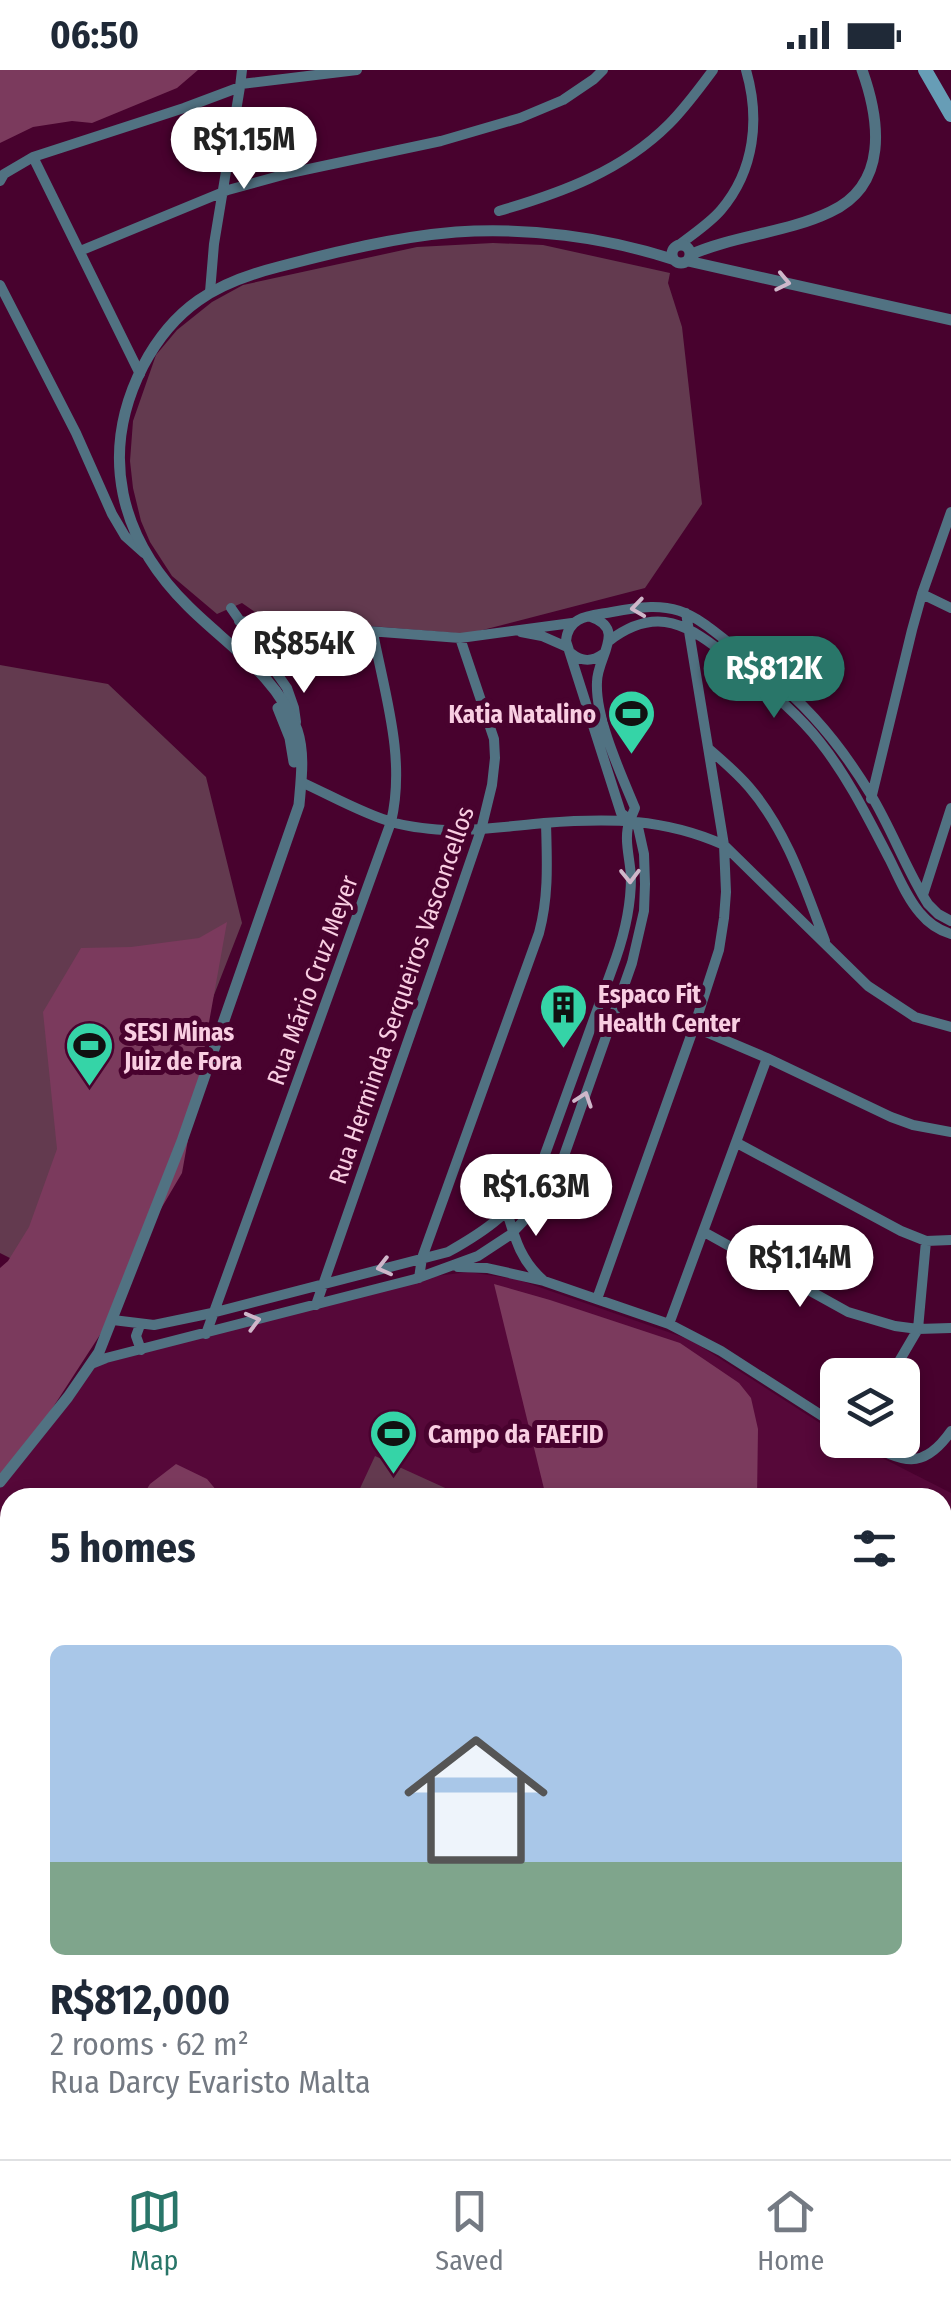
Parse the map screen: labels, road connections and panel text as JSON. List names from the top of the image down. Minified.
{"streets":{"street":["Rua Mário Cruz Meyer","Rua Herminda Serqueiros Vasconcellos"]},"places":{"sports":["Katia Natalino","SESI Minas Juiz de Fora","Campo da FAEFID"],"building":["Espaco Fit Health Center"]},"page":{"status":"06:50","price":["R$1.15M","R$854K","R$812K","R$1.63M","R$1.14M"],"heading":"5 homes","list":[{"name":"R$812,000","note":"2 rooms · 62 m² · Rua Darcy Evaristo Malta"}],"tabs":["Map","Saved","Home"]}}
